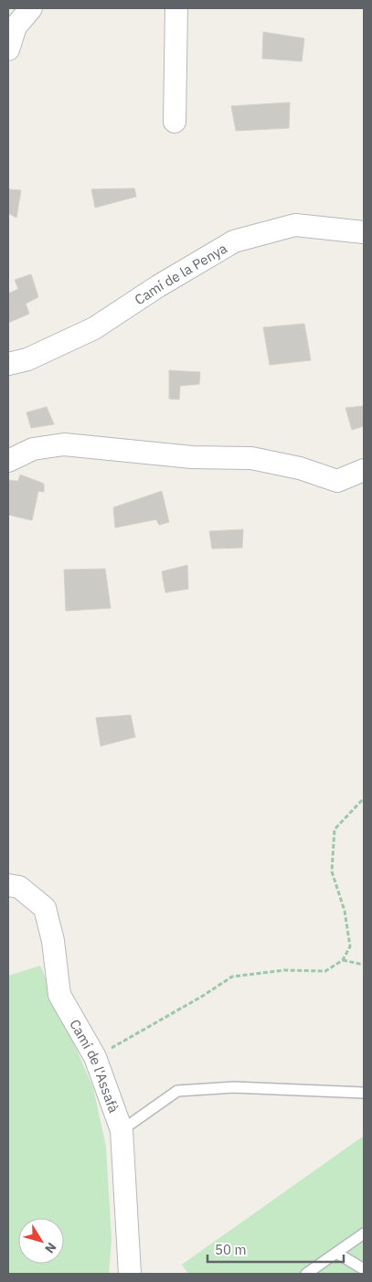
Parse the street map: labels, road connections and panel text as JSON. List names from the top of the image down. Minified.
{"streets":{"street":["Camí de la Penya","Camí de l'Assafà"]},"scale_bar":"50 m","north":"bottom right"}
